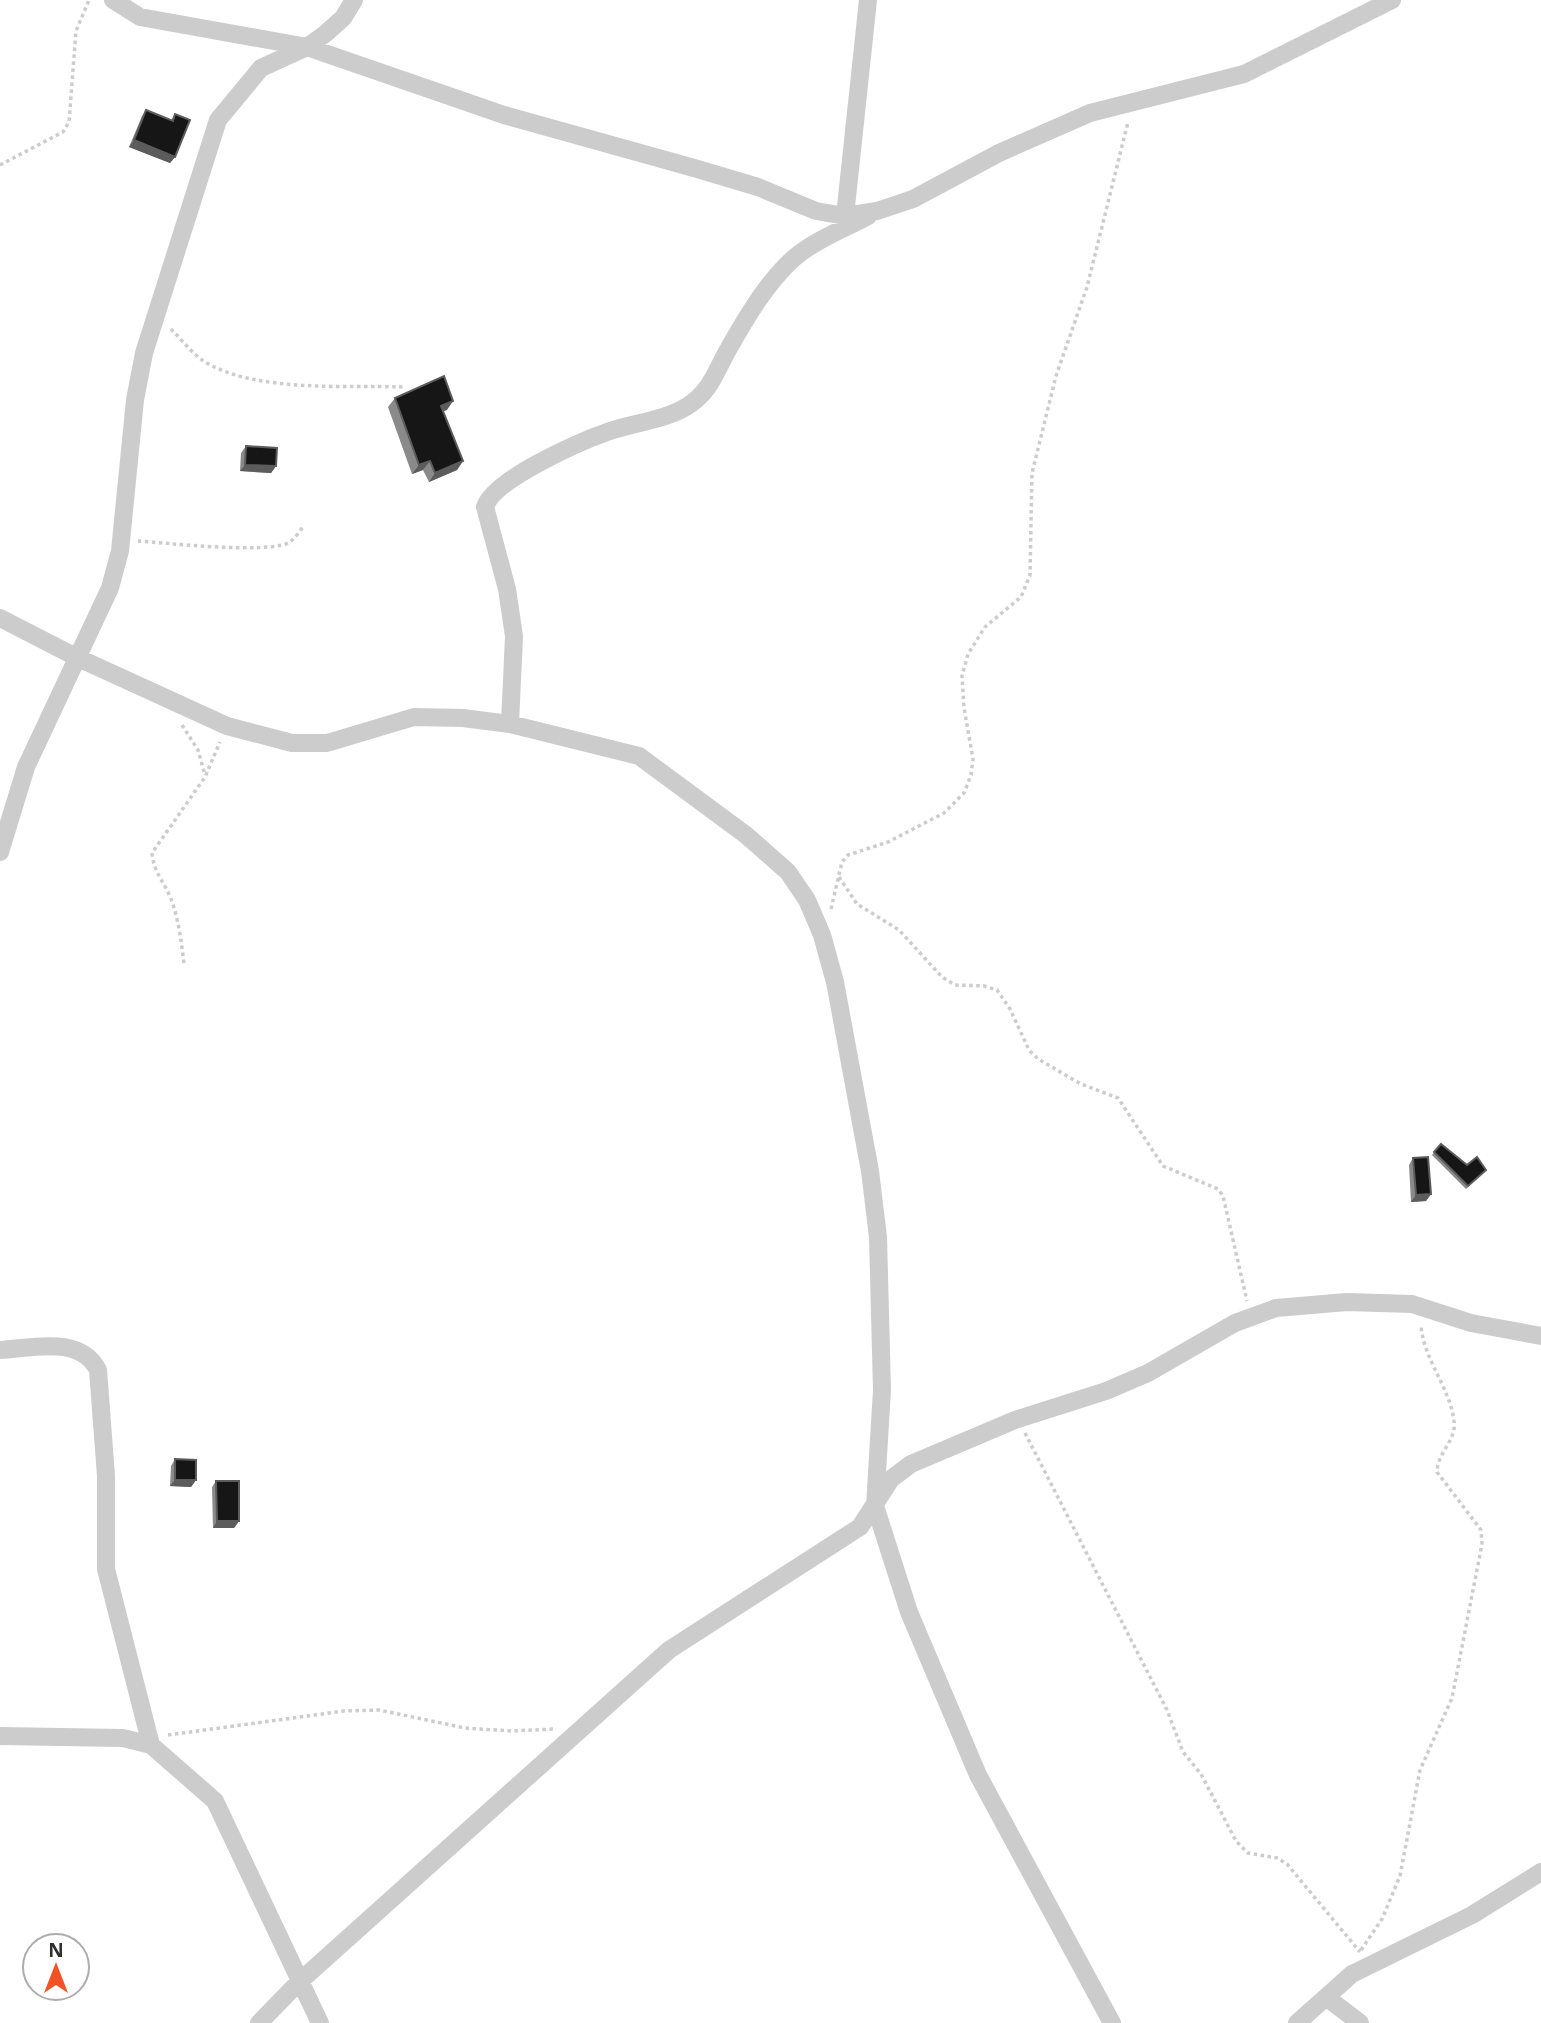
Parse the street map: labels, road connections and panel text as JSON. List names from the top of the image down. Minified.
{"north":"top"}
